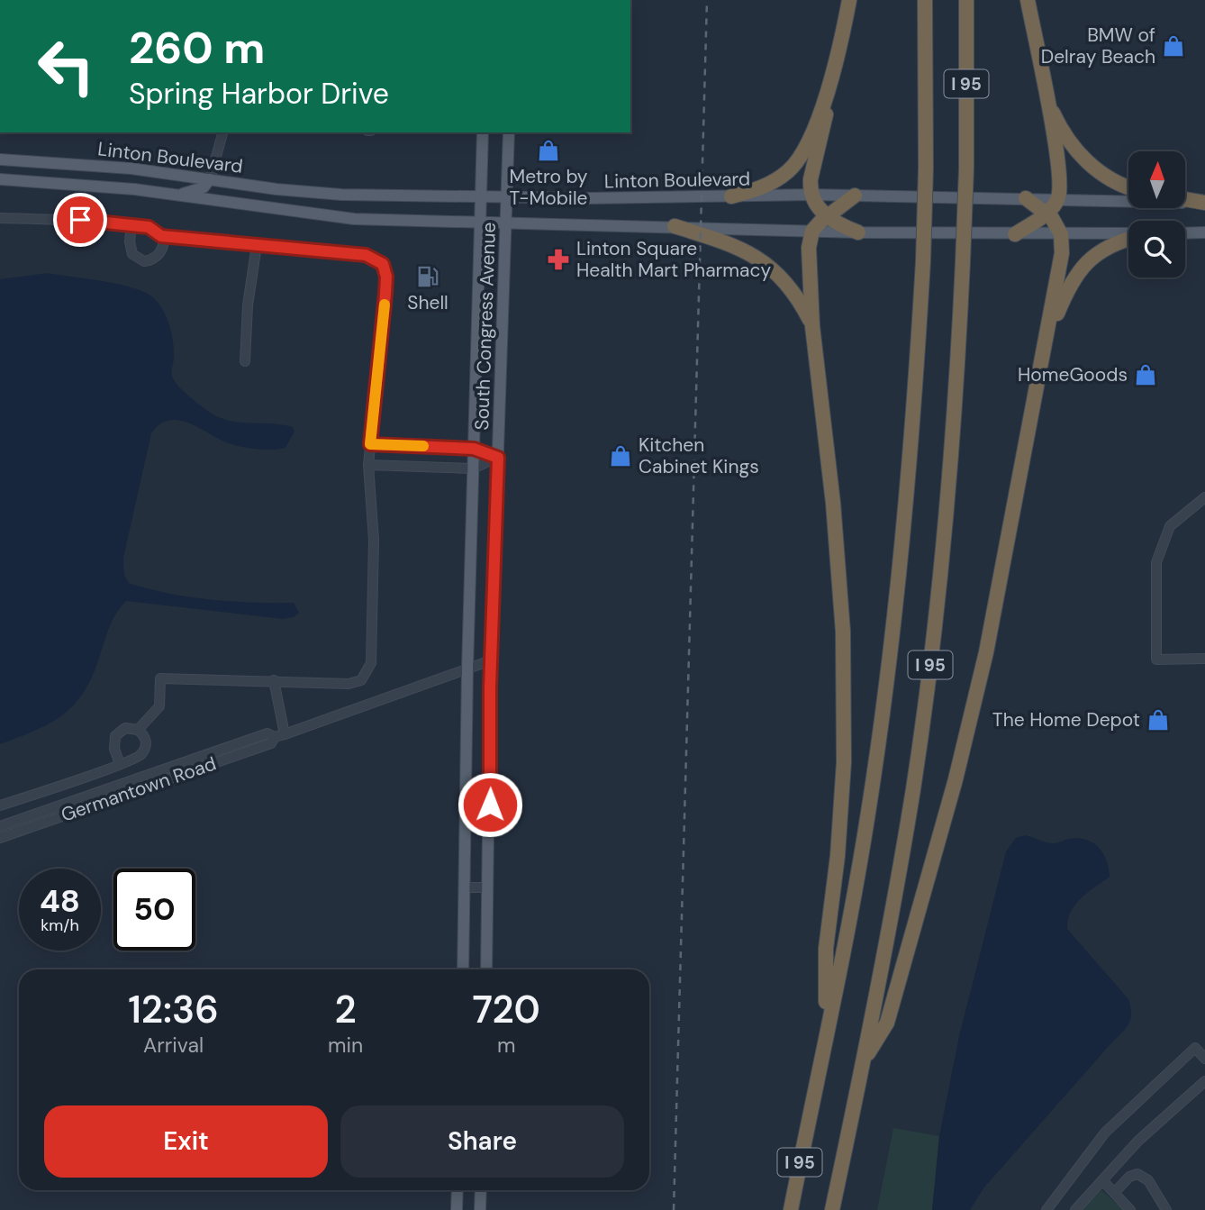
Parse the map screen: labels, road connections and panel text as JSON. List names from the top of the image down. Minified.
{"streets":{"highway":["I 95"],"main road":["Linton Boulevard","South Congress Avenue"],"street":["Germantown Road"]},"crossings":[["Linton Boulevard","South Congress Avenue"],["South Congress Avenue","Germantown Road"]],"places":{"shop":["BMW of Delray Beach","Metro by T-Mobile","HomeGoods","Kitchen Cabinet Kings","The Home Depot"],"pharmacy":["Linton Square Health Mart Pharmacy"],"fuel station":["Shell"]},"north":"top","page":{"turn":["260 m","Spring Harbor Drive"],"speed":"48 km/h","limit":"50","eta":["12:36","Arrival","2","min","720","m"],"buttons":["Exit","Share"]}}
